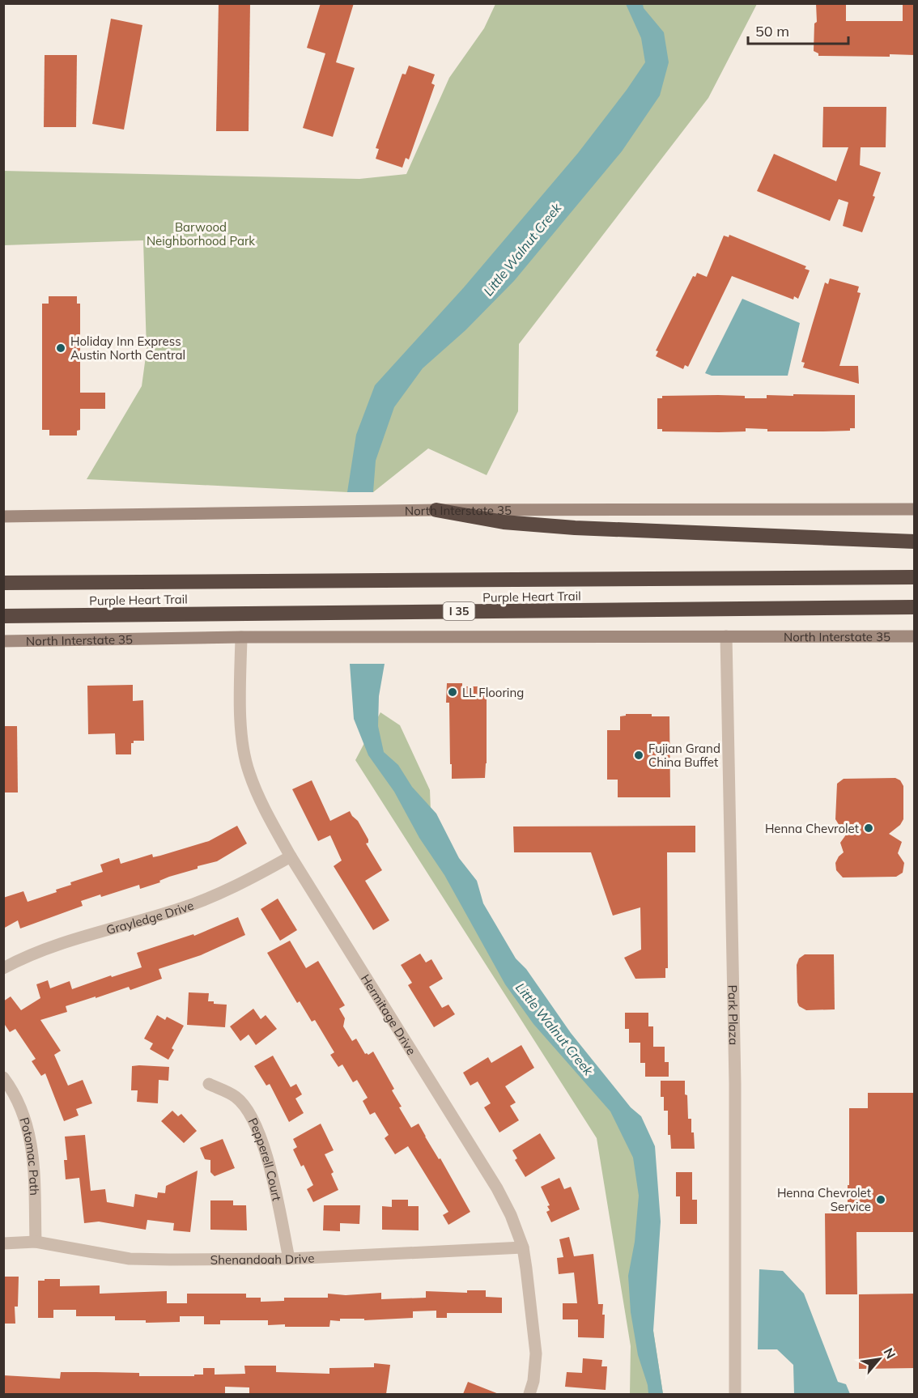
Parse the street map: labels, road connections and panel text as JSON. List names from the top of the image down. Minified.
{"streets":{"highway":["Purple Heart Trail","I 35"],"main road":["North Interstate 35"],"street":["Grayledge Drive","Hermitage Drive","Park Plaza","Potomac Path","Pepperell Court","Shenandoah Drive"]},"crossings":[["North Interstate 35","Hermitage Drive"],["North Interstate 35","Park Plaza"],["Grayledge Drive","Hermitage Drive"],["Hermitage Drive","Shenandoah Drive"],["Potomac Path","Shenandoah Drive"],["Pepperell Court","Shenandoah Drive"]],"water":["Little Walnut Creek"],"parks":["Barwood Neighborhood Park"],"places":["Holiday Inn Express Austin North Central","LL Flooring","Fujian Grand China Buffet","Henna Chevrolet","Henna Chevrolet Service"],"scale_bar":"50 m","north":"top right"}
